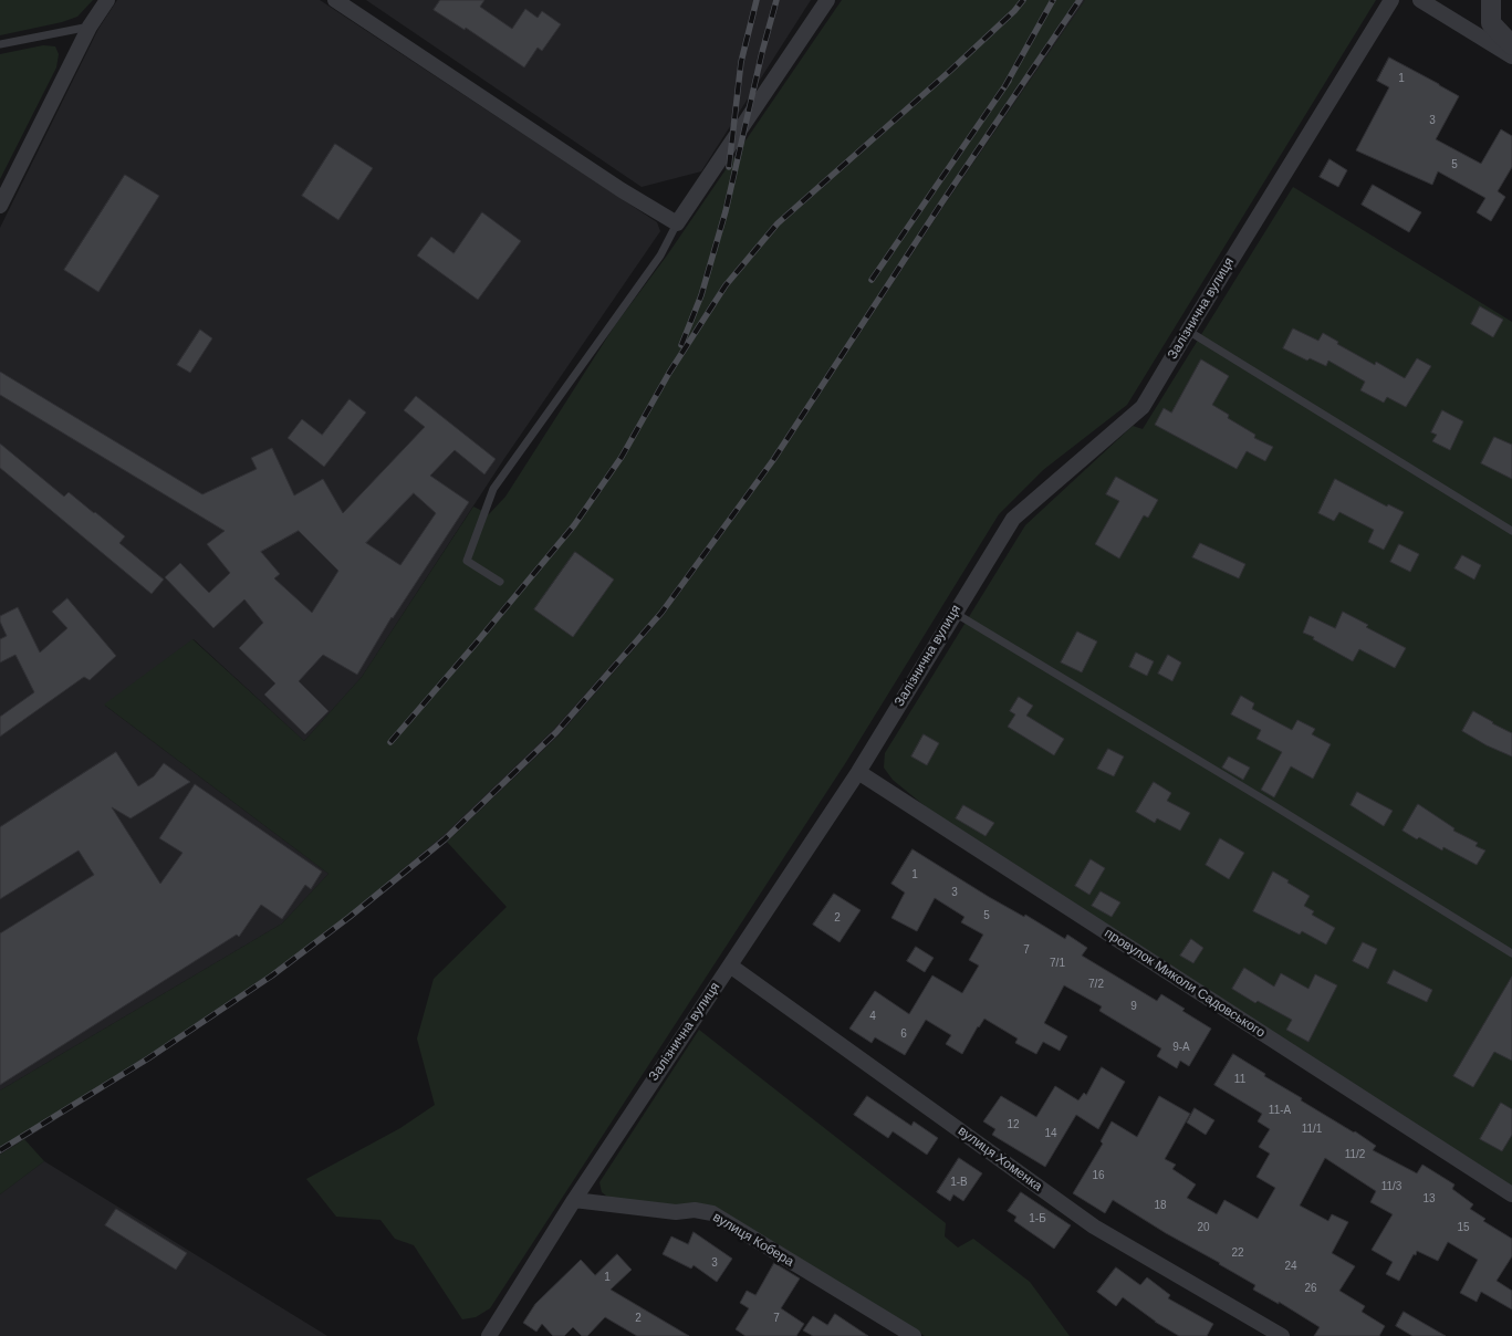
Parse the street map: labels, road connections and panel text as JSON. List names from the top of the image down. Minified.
{"streets":{"street":["Залізнична вулиця","провулок Миколи Садовського","вулиця Хоменка","вулиця Кобера"]},"crossings":[["Залізнична вулиця","провулок Миколи Садовського"],["Залізнична вулиця","вулиця Хоменка"],["Залізнична вулиця","вулиця Кобера"]],"house_numbers":["1","3","5","1","3","5","2","7","7/1","7/2","9","4","6","9-А","11","11-А","12","11/1","14","11/2","16","1-В","11/3","13","18","1-Б","20","15","22","3","24","1","26","2","7"]}
